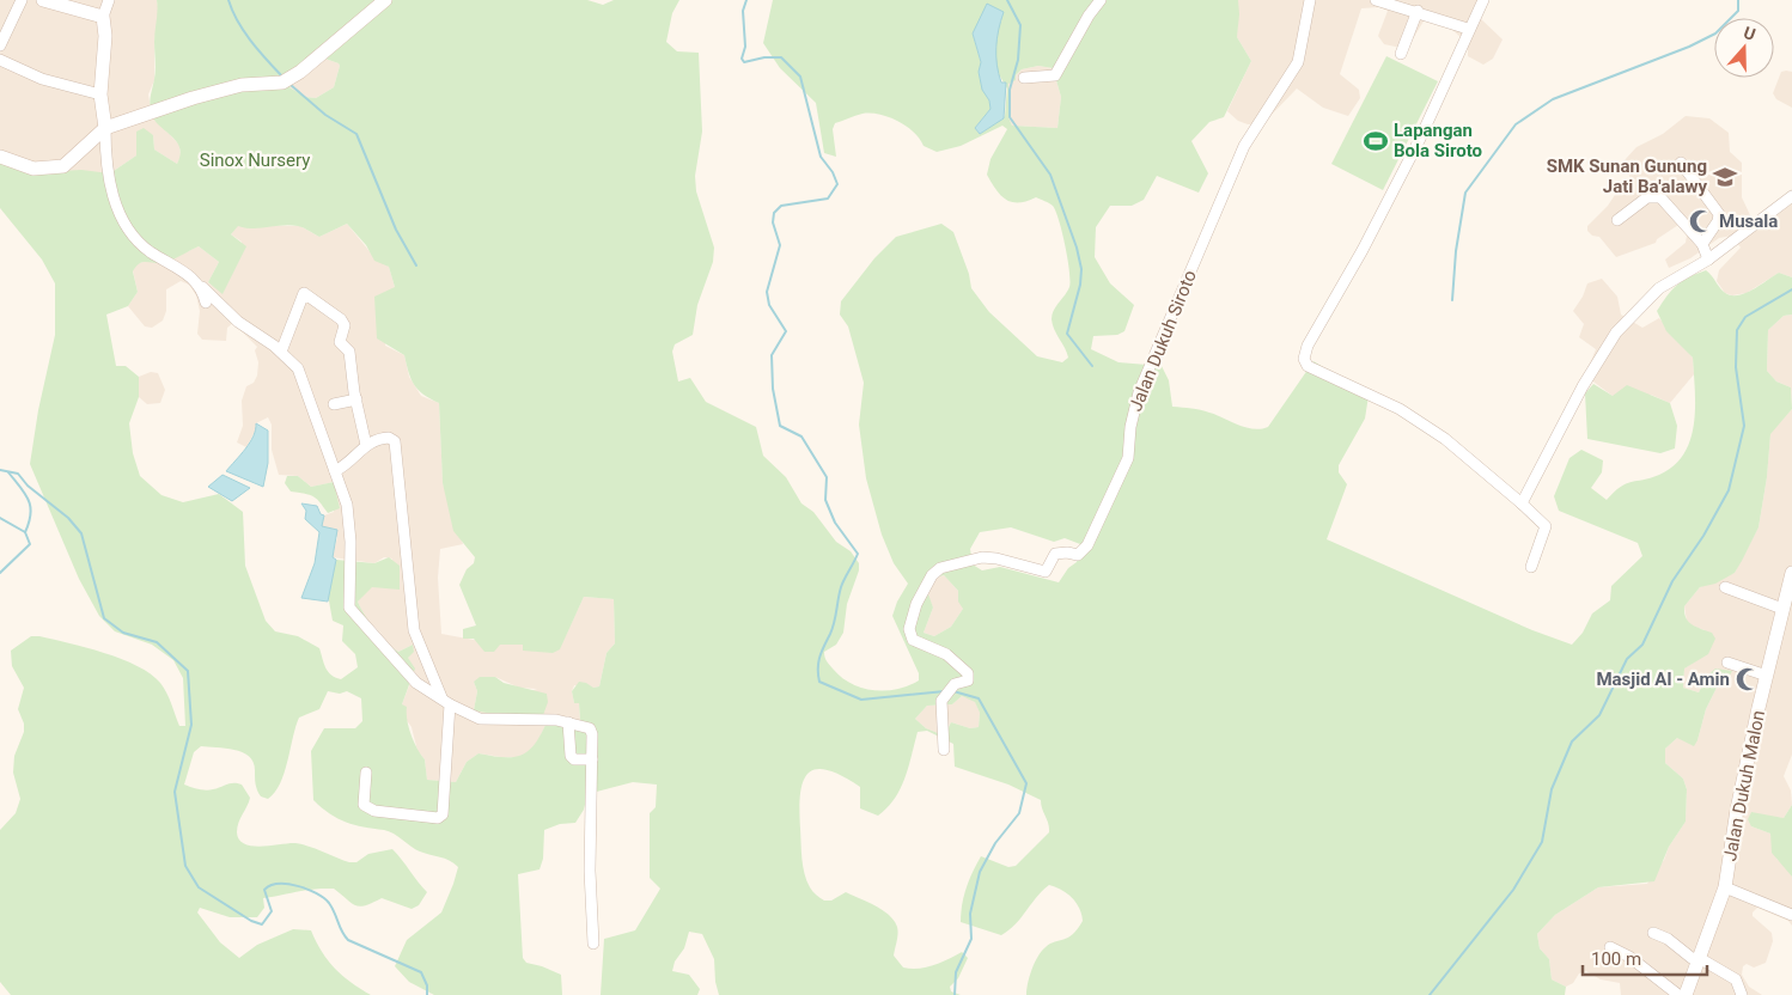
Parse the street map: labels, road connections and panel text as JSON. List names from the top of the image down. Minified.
{"streets":{"street":["Jalan Dukuh Siroto","Jalan Dukuh Malon"]},"parks":["Sinox Nursery"],"places":{"sports":["Lapangan Bola Siroto"],"school or university":["SMK Sunan Gunung Jati Ba'alawy"],"mosque":["Musala","Masjid Al - Amin"]},"scale_bar":"100 m","north":"top"}
